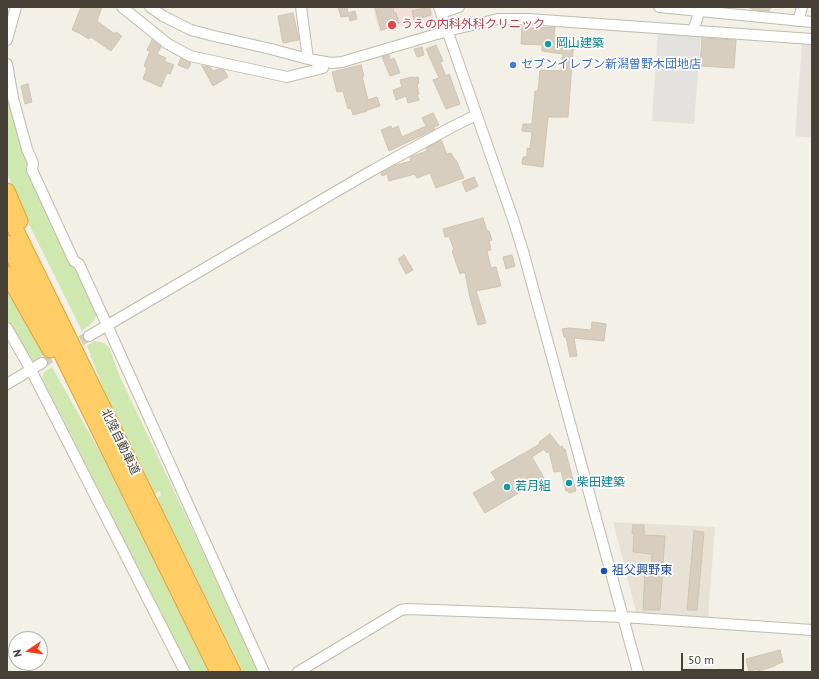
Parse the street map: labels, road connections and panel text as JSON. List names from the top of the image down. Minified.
{"streets":{"highway":["北陸自動車道"]},"places":["うえの内科外科クリニック","岡山建築","セブンイレブン新潟曽野木団地店","柴田建築","若月組","祖父興野東"],"scale_bar":"50 m","north":"left"}
